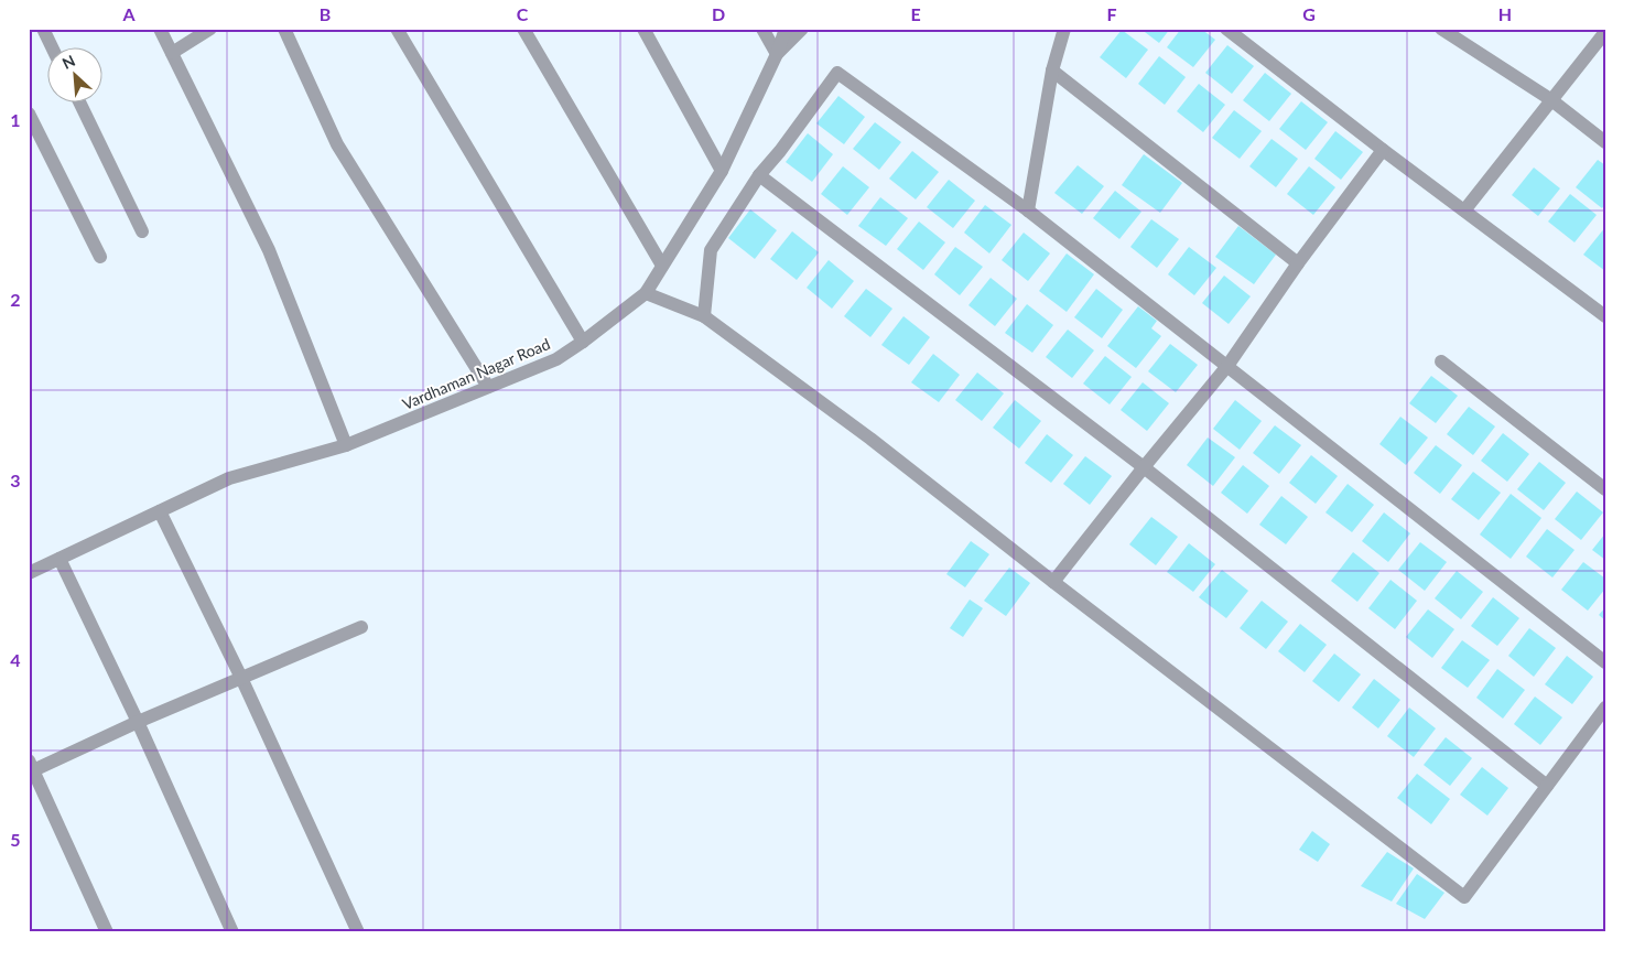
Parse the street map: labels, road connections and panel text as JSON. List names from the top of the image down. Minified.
{"streets":{"street":["Vardhaman Nagar Road"]},"north":"top left","grid":{"columns":["A","B","C","D","E","F","G","H"],"rows":["1","2","3","4","5"]}}
